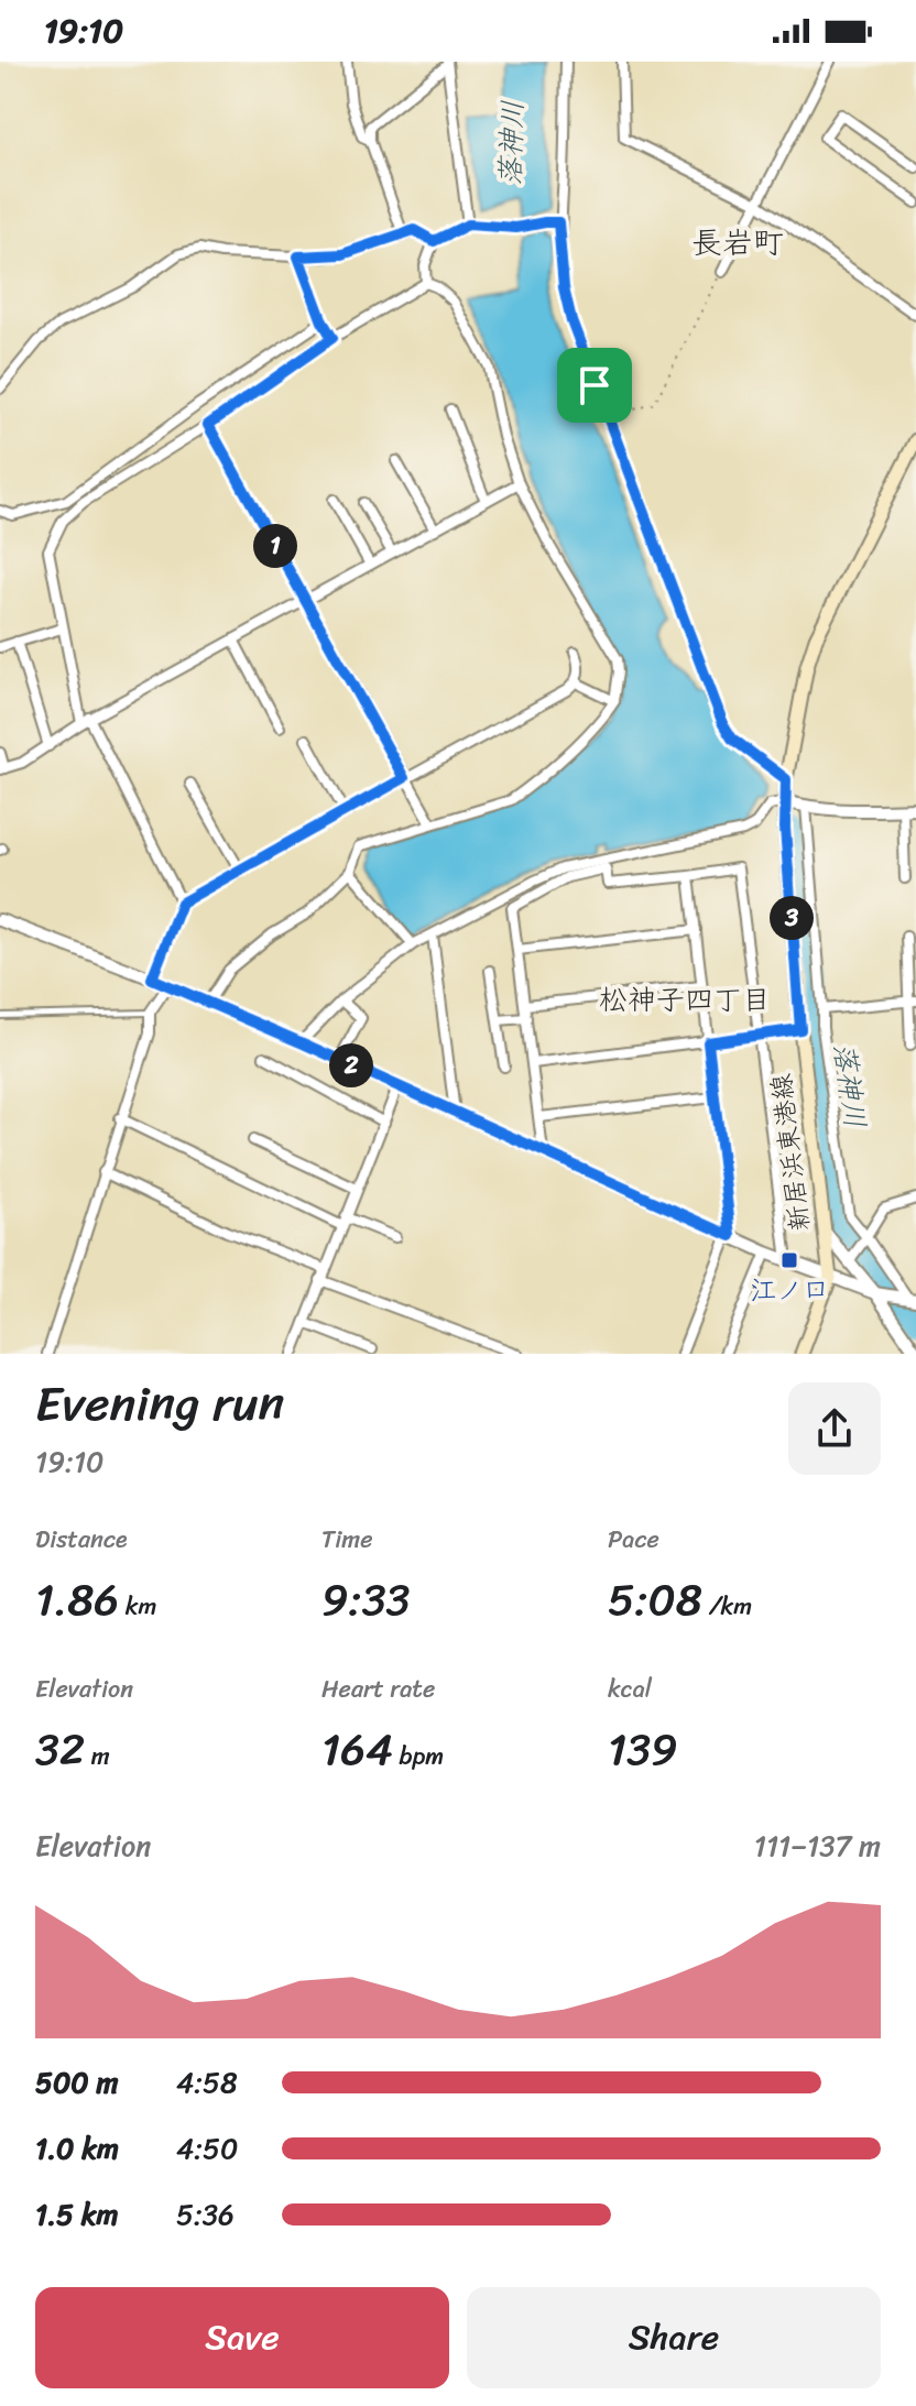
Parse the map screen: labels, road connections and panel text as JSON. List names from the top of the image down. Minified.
{"streets":{"main road":["新居浜東港線"]},"districts":["長岩町","松神子四丁目"],"water":["落神川"],"places":{"transit":["江ノ口"]},"page":{"status":"19:10","pins":["1","3","2"],"heading":["Evening run","19:10"],"stats":[["Distance","1.86 km"],["Time","9:33"],["Pace","5:08 /km"],["Elevation","32 m"],["Heart rate","164 bpm"],["kcal","139"]],"chart":["Elevation","111–137 m"],"list":[{"name":"500 m","note":"4:58"},{"name":"1.0 km","note":"4:50"},{"name":"1.5 km","note":"5:36"}],"buttons":["Save","Share"]}}
